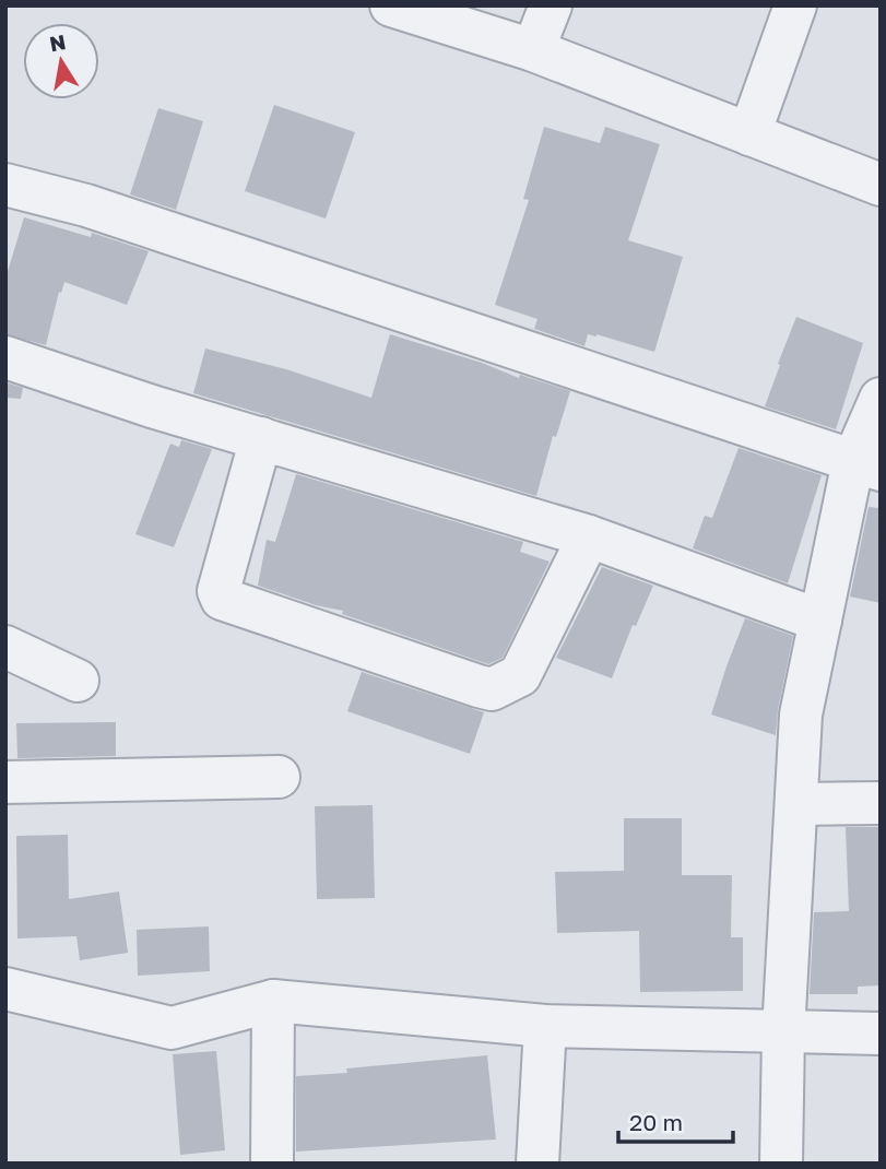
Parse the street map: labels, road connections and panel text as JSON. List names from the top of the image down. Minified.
{"scale_bar":"20 m","north":"top"}
